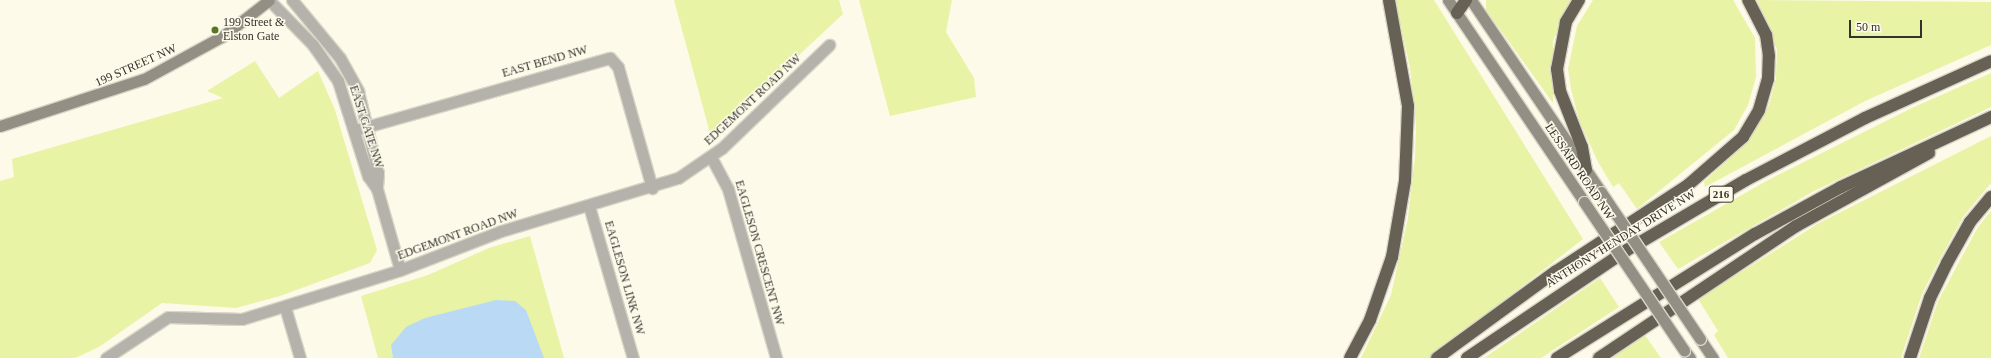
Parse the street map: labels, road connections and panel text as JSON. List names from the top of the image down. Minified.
{"streets":{"highway":["216","ANTHONY HENDAY DRIVE NW"],"main road":["199 STREET NW","LESSARD ROAD NW"],"street":["EAST BEND NW","EDGEMONT ROAD NW","EAST GATE NW","EAGLESON CRESCENT NW","EAGLESON LINK NW"]},"crossings":[["EAST BEND NW","EDGEMONT ROAD NW"],["EAST BEND NW","EAST GATE NW"],["199 STREET NW","EAST GATE NW"],["EDGEMONT ROAD NW","EAST GATE NW"],["EDGEMONT ROAD NW","EAGLESON CRESCENT NW"],["EDGEMONT ROAD NW","EAGLESON LINK NW"]],"places":["199 Street & Elston Gate"],"scale_bar":"50 m"}
